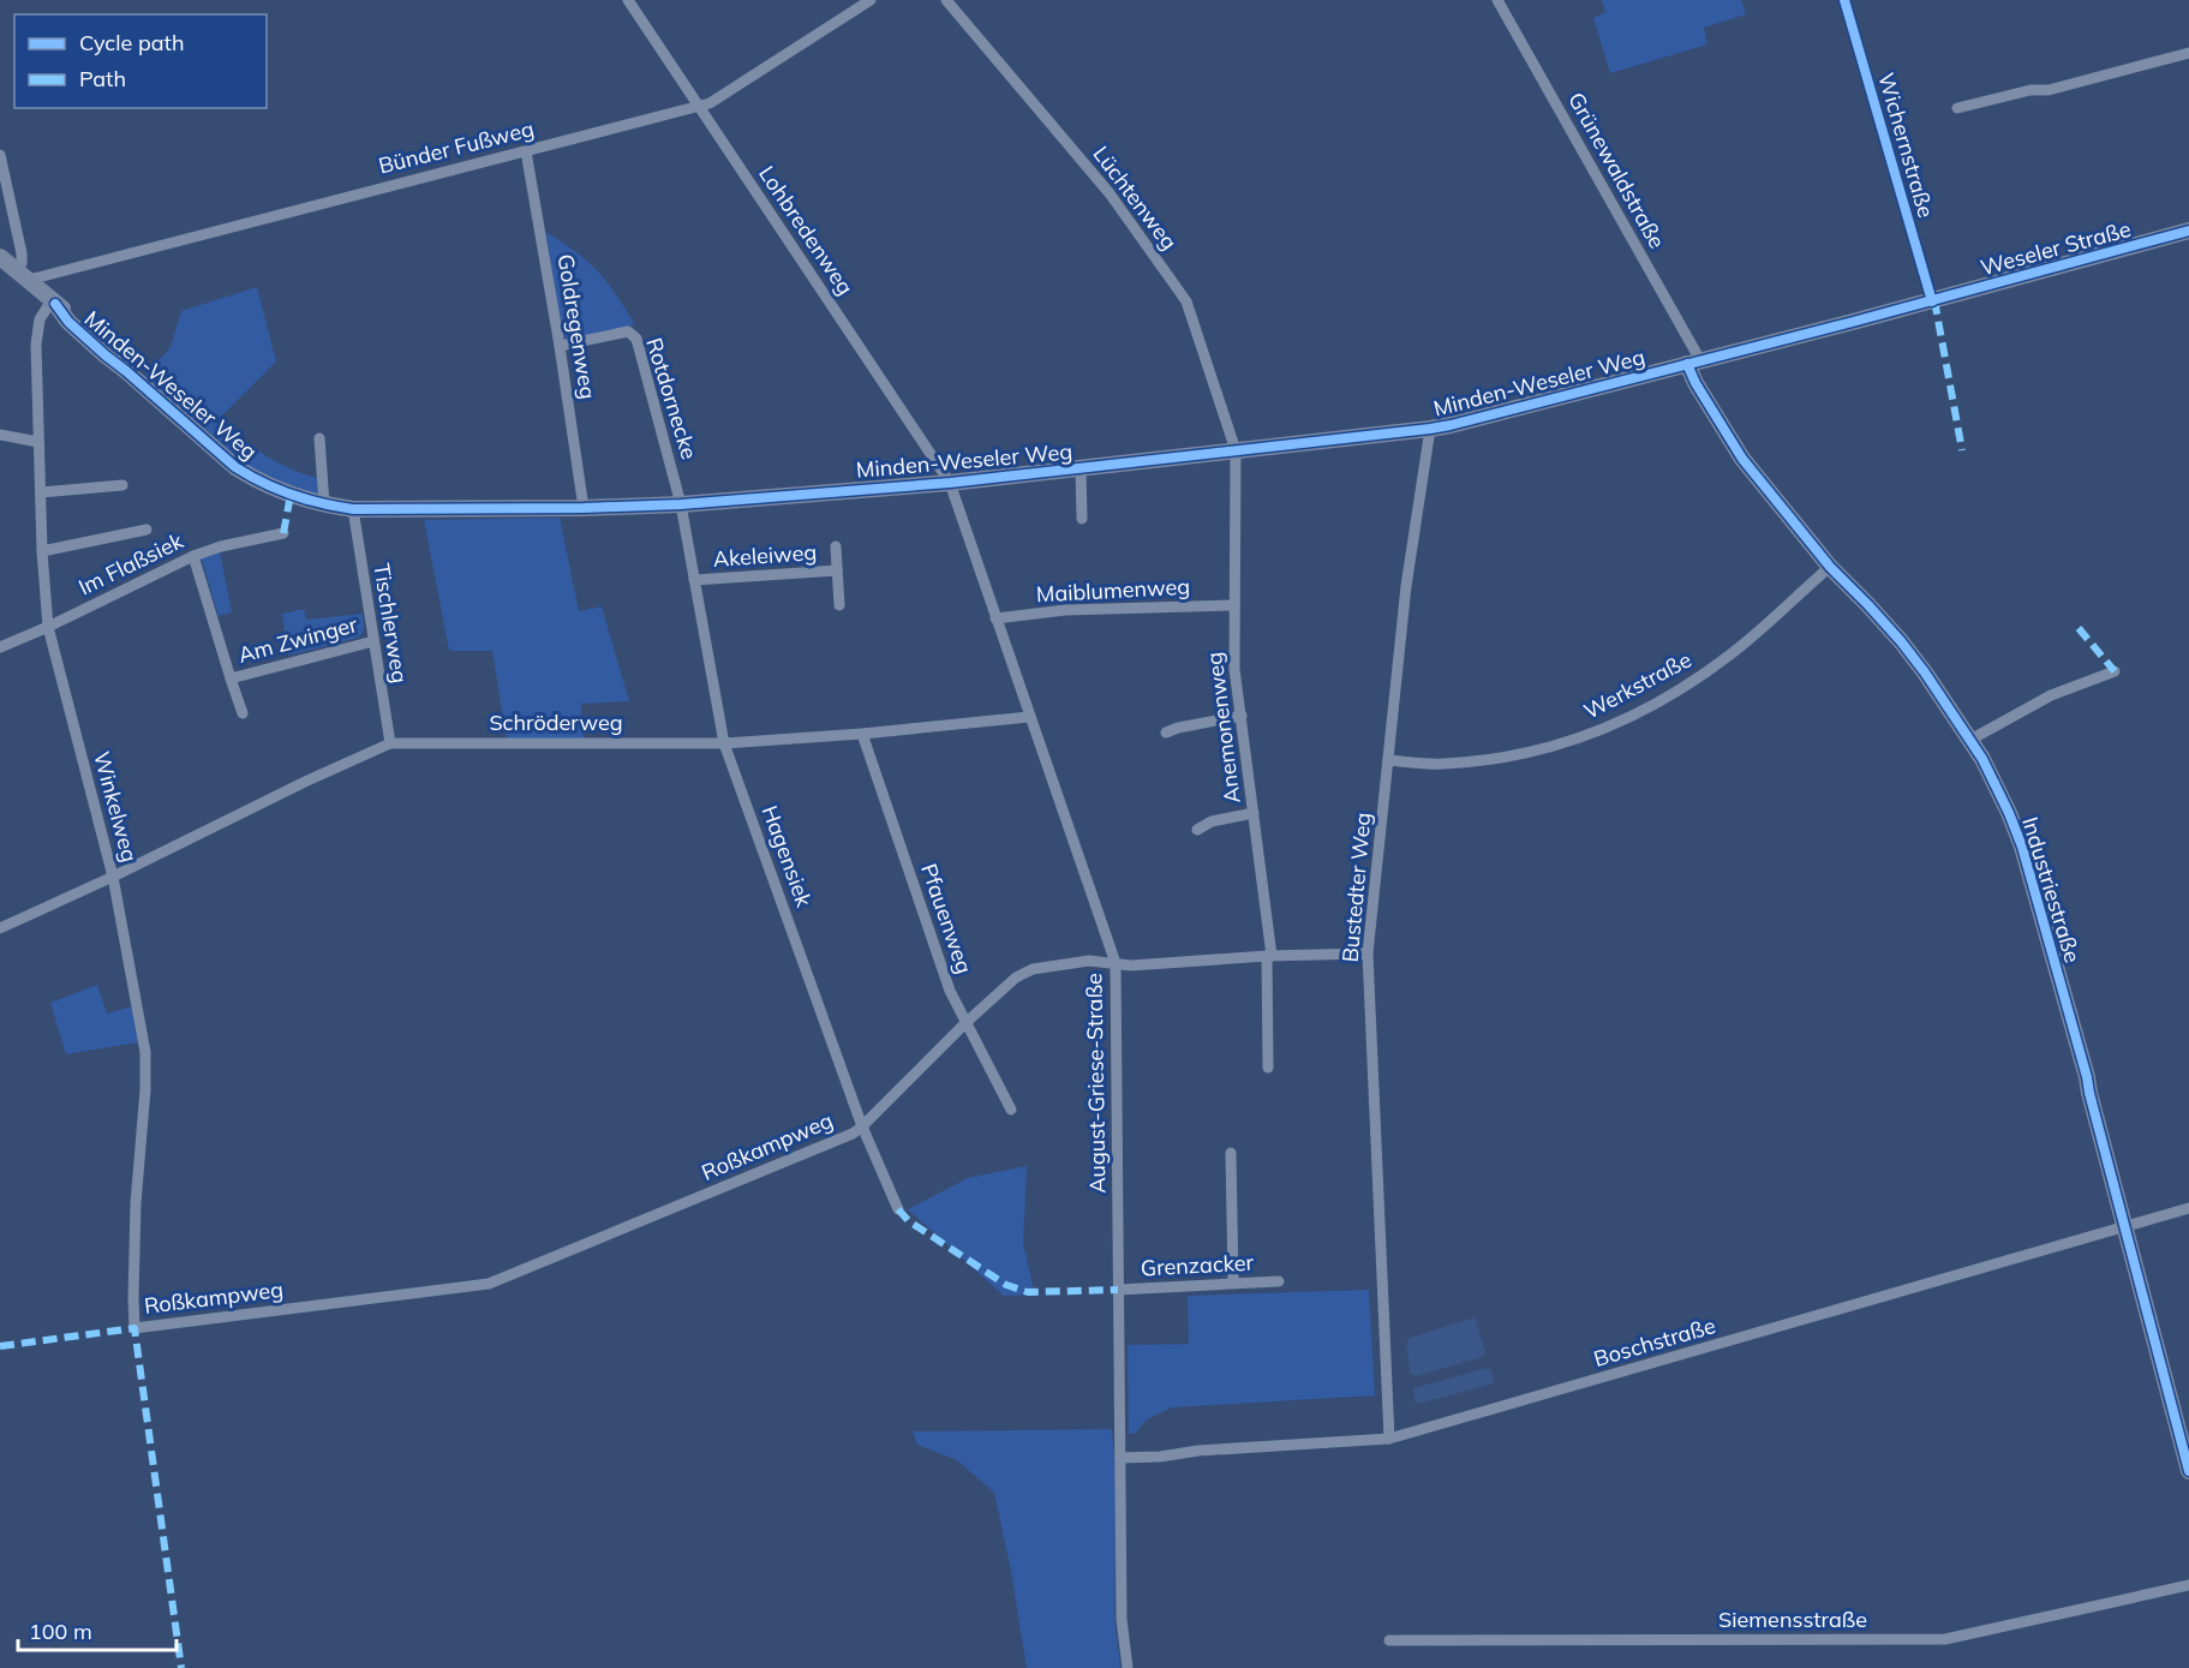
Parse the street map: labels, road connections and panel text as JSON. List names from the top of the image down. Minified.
{"streets":{"street":["Wichernstraße","Bünder Fußweg","Grünewaldstraße","Lüchtenweg","Lohbredenweg","Weseler Straße","Goldregenweg","Minden-Weseler Weg","Rotdornecke","Akeleiweg","Im Flaßsiek","Maiblumenweg","Tischlerweg","Am Zwinger","Werkstraße","Schröderweg","Anemonenweg","Winkelweg","Hagensiek","Bustedter Weg","Industriestraße","Pfauenweg","August-Griese-Straße","Roßkampweg","Grenzacker","Boschstraße","Siemensstraße"]},"crossings":[["Wichernstraße","Weseler Straße"],["Wichernstraße","Minden-Weseler Weg"],["Bünder Fußweg","Lohbredenweg"],["Bünder Fußweg","Goldregenweg"],["Bünder Fußweg","Minden-Weseler Weg"],["Grünewaldstraße","Minden-Weseler Weg"],["Grünewaldstraße","Industriestraße"],["Lüchtenweg","Minden-Weseler Weg"],["Lüchtenweg","Anemonenweg"],["Lohbredenweg","Minden-Weseler Weg"],["Lohbredenweg","August-Griese-Straße"],["Weseler Straße","Minden-Weseler Weg"],["Goldregenweg","Minden-Weseler Weg"],["Goldregenweg","Rotdornecke"],["Minden-Weseler Weg","Rotdornecke"],["Minden-Weseler Weg","Tischlerweg"],["Minden-Weseler Weg","Anemonenweg"],["Minden-Weseler Weg","Winkelweg"],["Minden-Weseler Weg","Hagensiek"],["Minden-Weseler Weg","Bustedter Weg"],["Minden-Weseler Weg","Industriestraße"],["Minden-Weseler Weg","August-Griese-Straße"],["Rotdornecke","Hagensiek"],["Akeleiweg","Hagensiek"],["Im Flaßsiek","Am Zwinger"],["Im Flaßsiek","Winkelweg"],["Maiblumenweg","Anemonenweg"],["Maiblumenweg","August-Griese-Straße"],["Tischlerweg","Am Zwinger"],["Tischlerweg","Schröderweg"],["Werkstraße","Bustedter Weg"],["Werkstraße","Industriestraße"],["Schröderweg","Winkelweg"],["Schröderweg","Hagensiek"],["Schröderweg","Pfauenweg"],["Schröderweg","August-Griese-Straße"],["Anemonenweg","Roßkampweg"],["Winkelweg","Roßkampweg"],["Hagensiek","Roßkampweg"],["Bustedter Weg","Roßkampweg"],["Bustedter Weg","Boschstraße"],["Industriestraße","Boschstraße"],["Pfauenweg","Roßkampweg"],["August-Griese-Straße","Roßkampweg"],["August-Griese-Straße","Grenzacker"],["August-Griese-Straße","Boschstraße"]],"legend":["Cycle path","Path"],"scale_bar":"100 m"}
